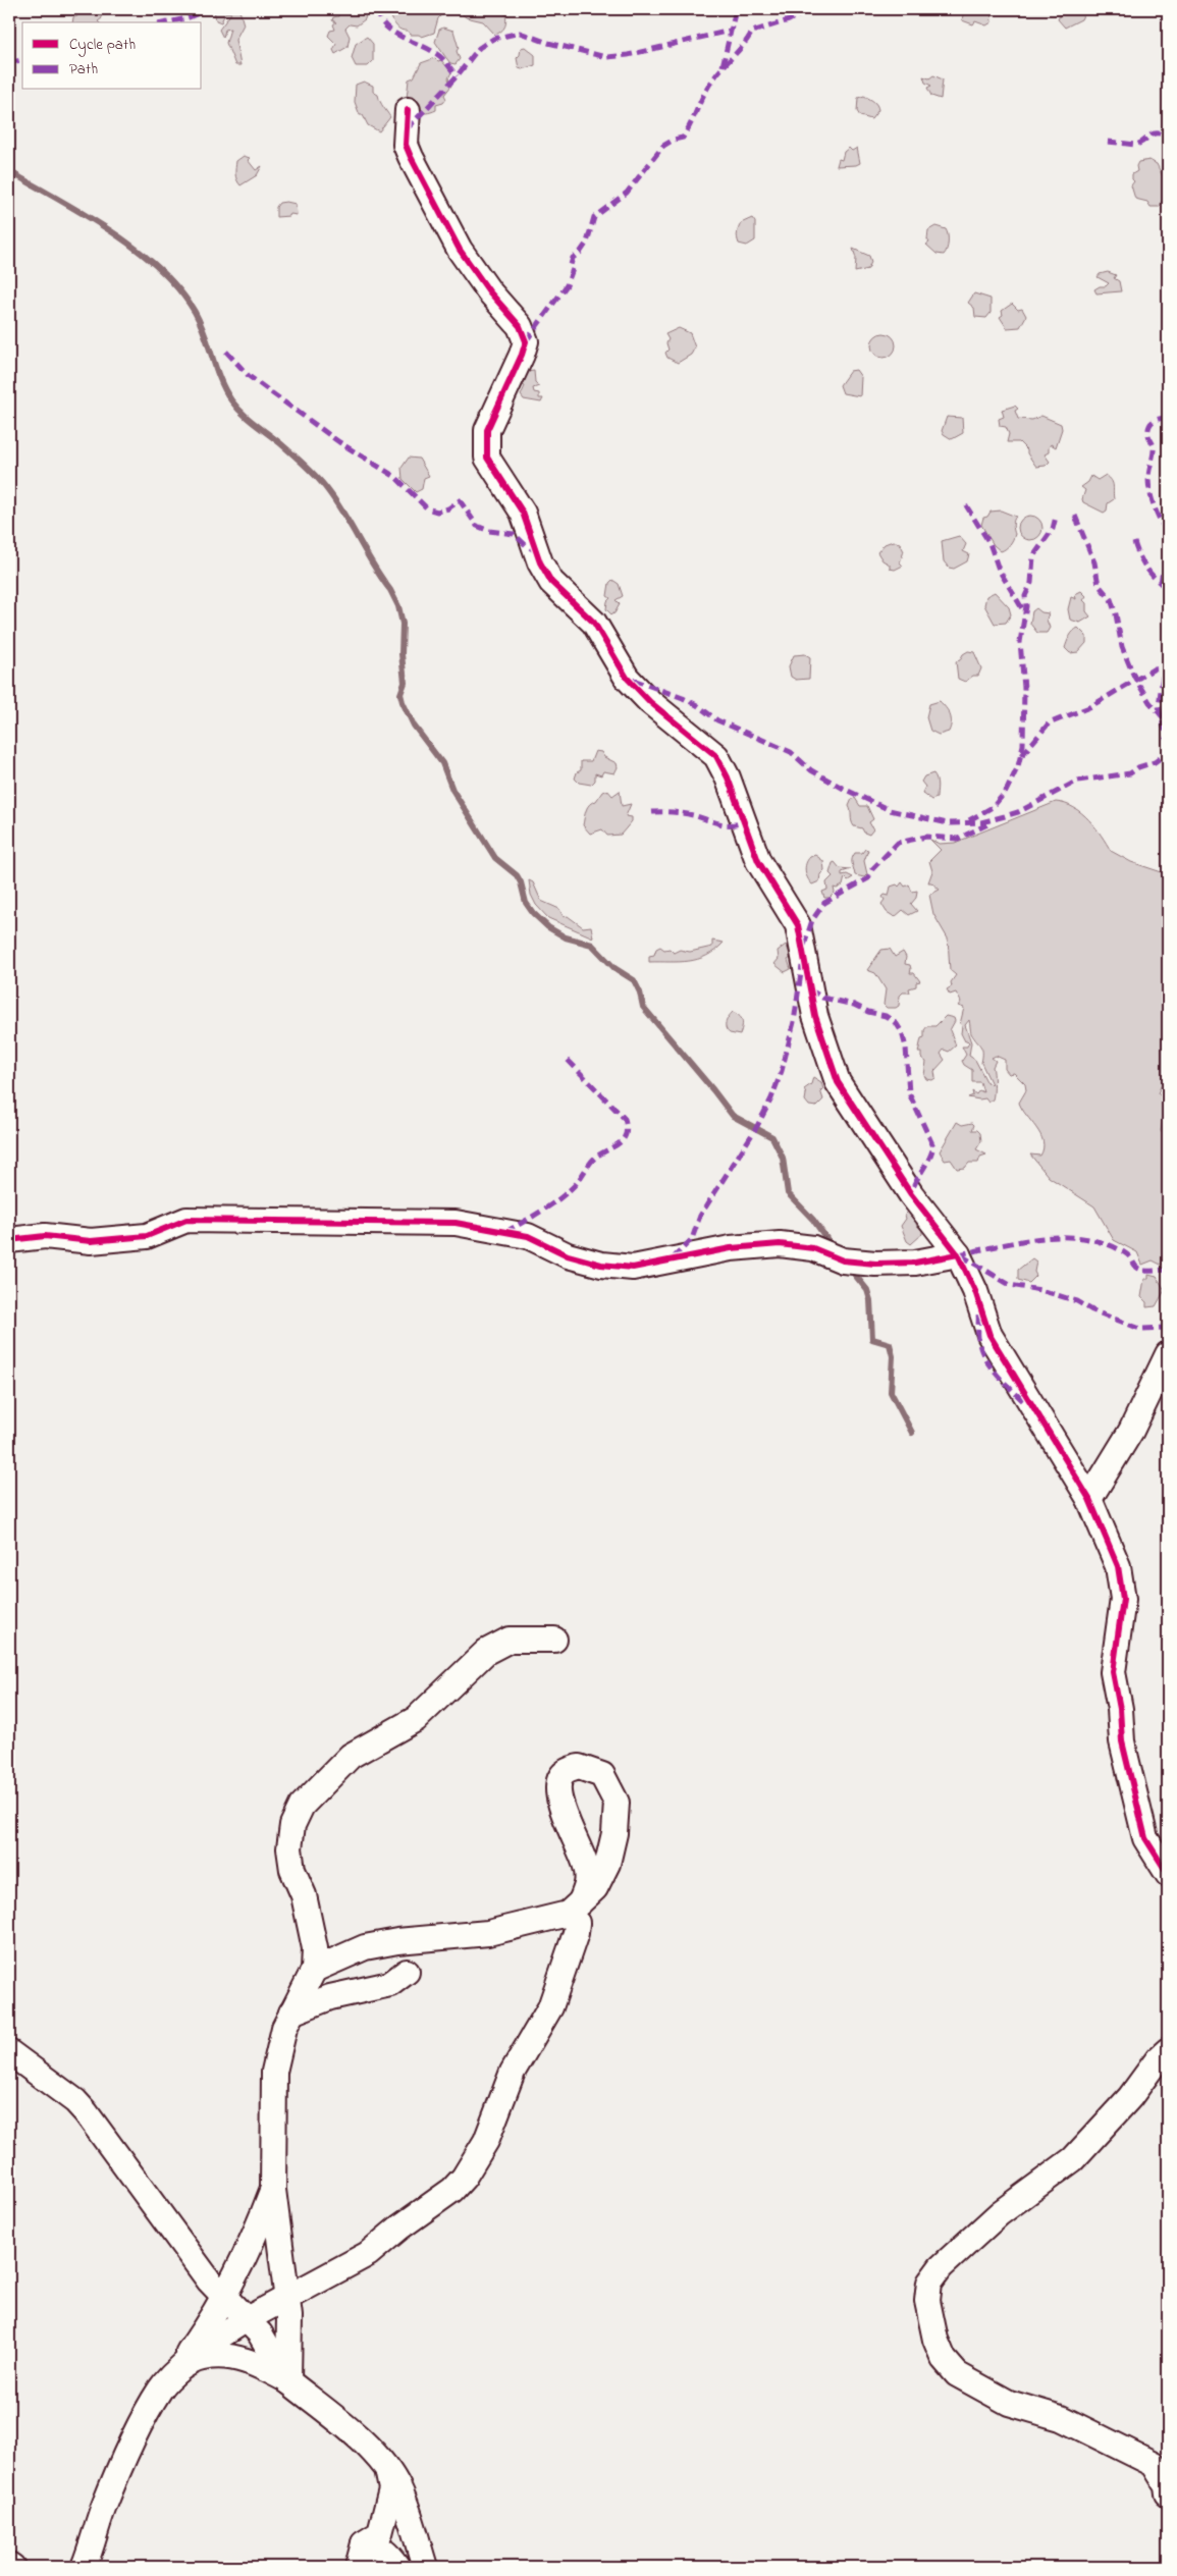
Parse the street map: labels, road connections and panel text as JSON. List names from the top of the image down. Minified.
{"legend":["Cycle path","Path"]}
